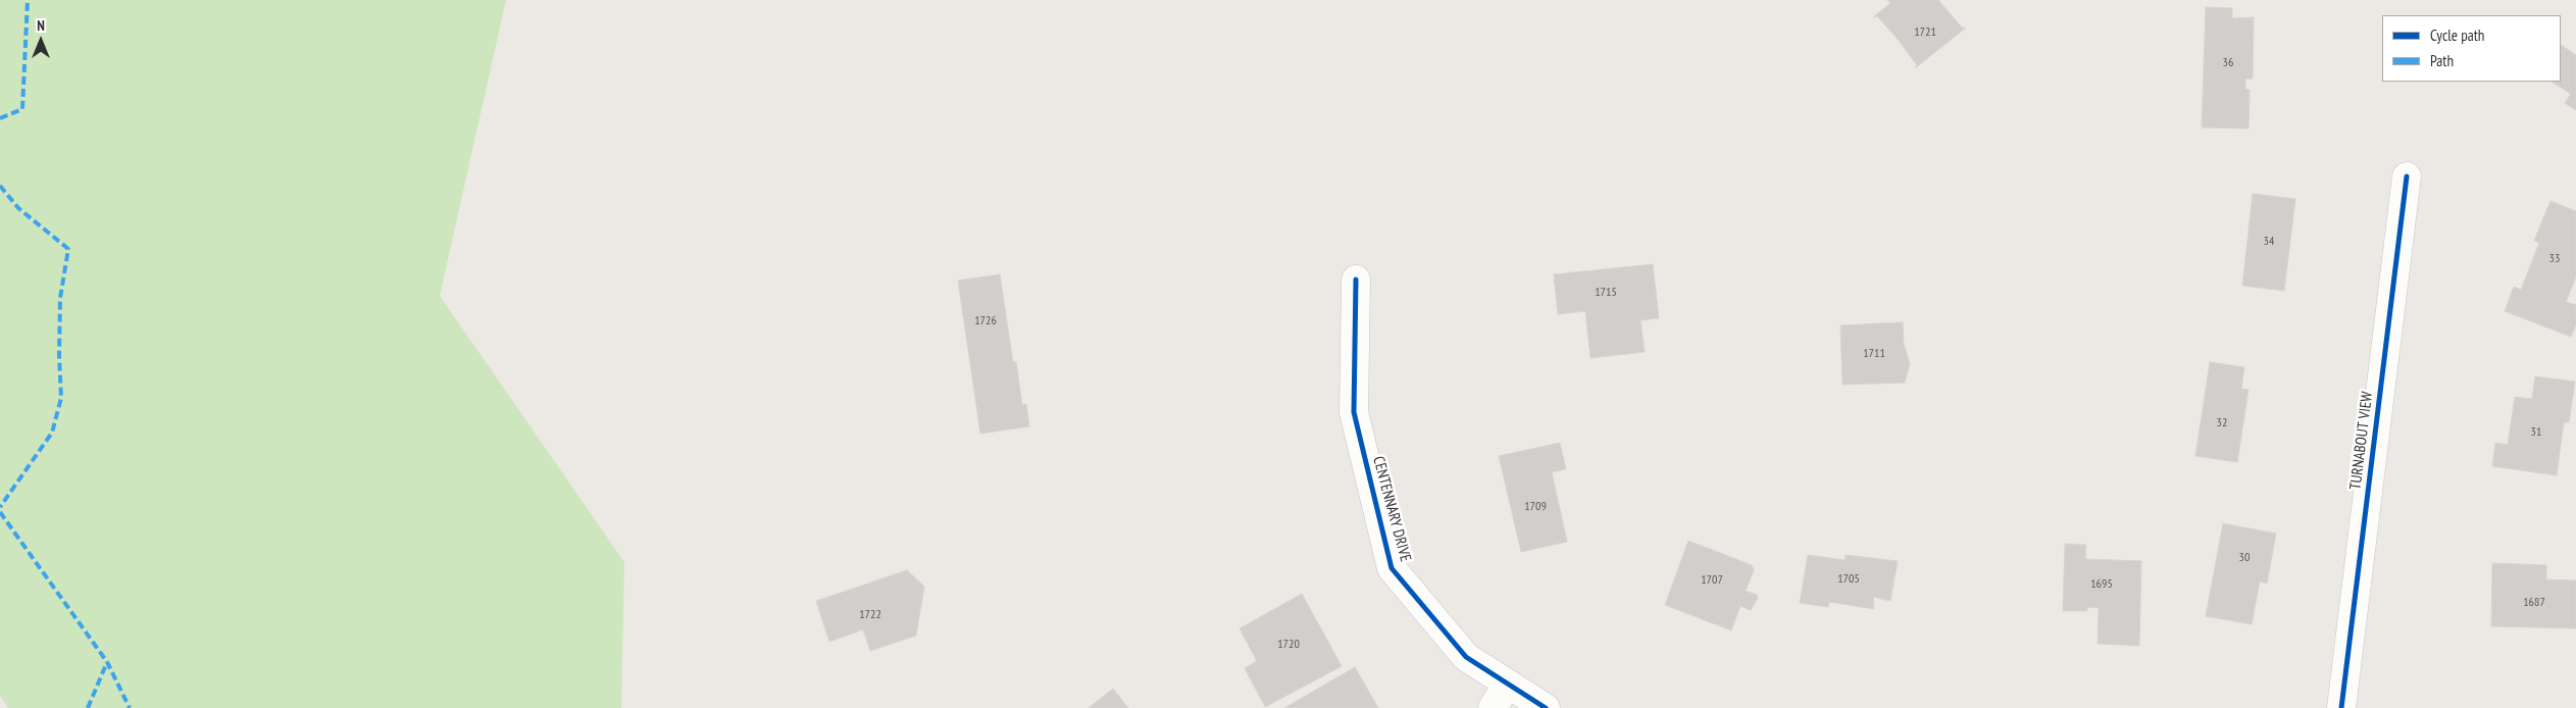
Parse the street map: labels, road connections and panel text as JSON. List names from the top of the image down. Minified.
{"streets":{"street":["TURNABOUT VIEW","CENTENNARY DRIVE"]},"house_numbers":["1721","36","34","33","1715","1726","1711","32","31","1709","30","1705","1707","1695","1687","1722","1720"],"legend":["Cycle path","Path"],"north":"top"}
